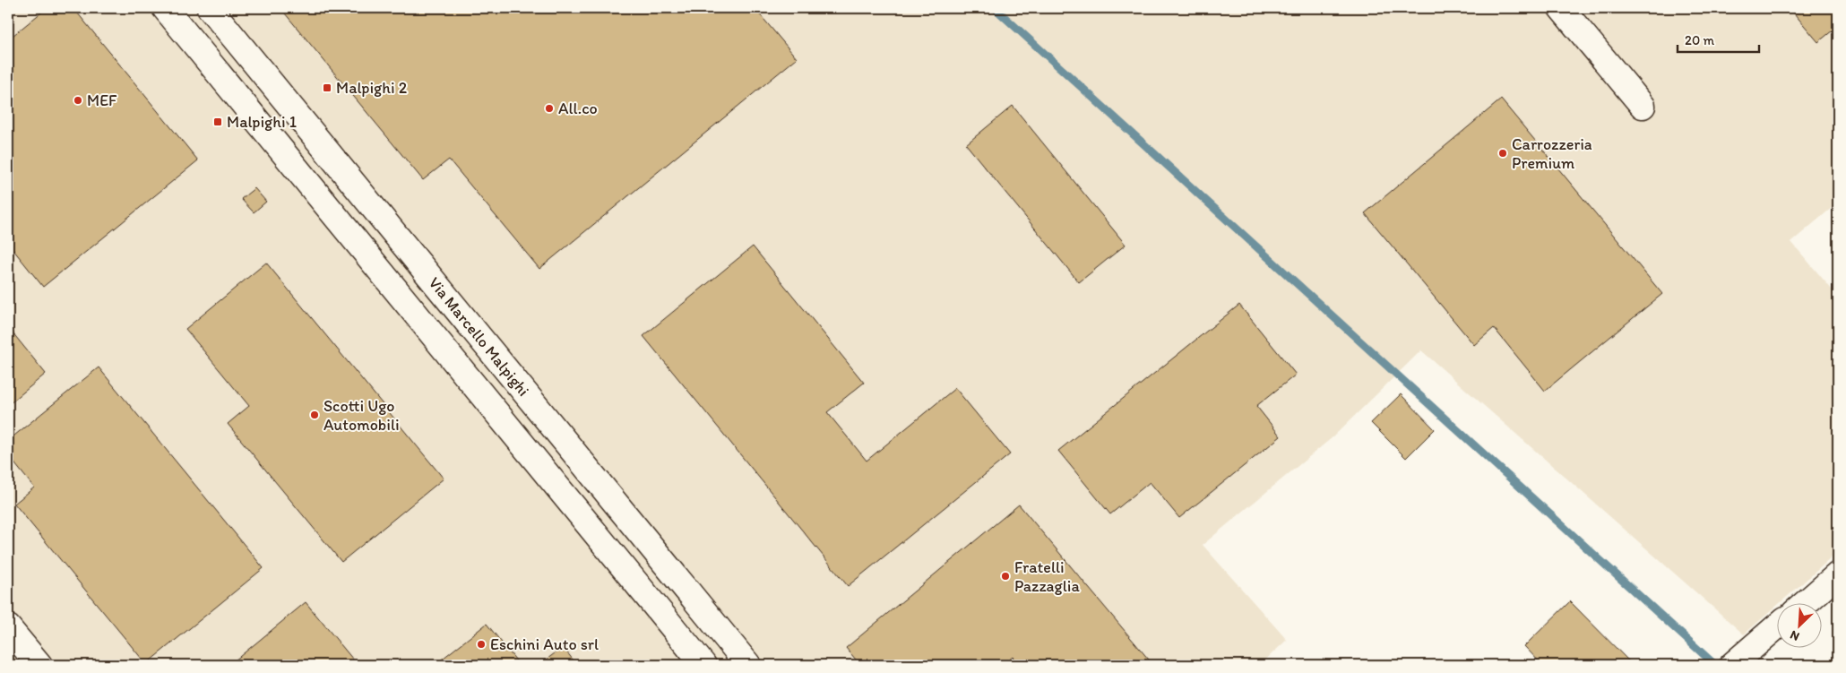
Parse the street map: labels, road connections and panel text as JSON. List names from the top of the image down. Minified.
{"streets":{"street":["Via Marcello Malpighi"]},"places":{"transit":["Malpighi 2","Malpighi 1"],"other":["MEF","All.co","Carrozzeria Premium","Scotti Ugo Automobili","Fratelli Pazzaglia","Eschini Auto srl"]},"scale_bar":"20 m","north":"bottom left"}
